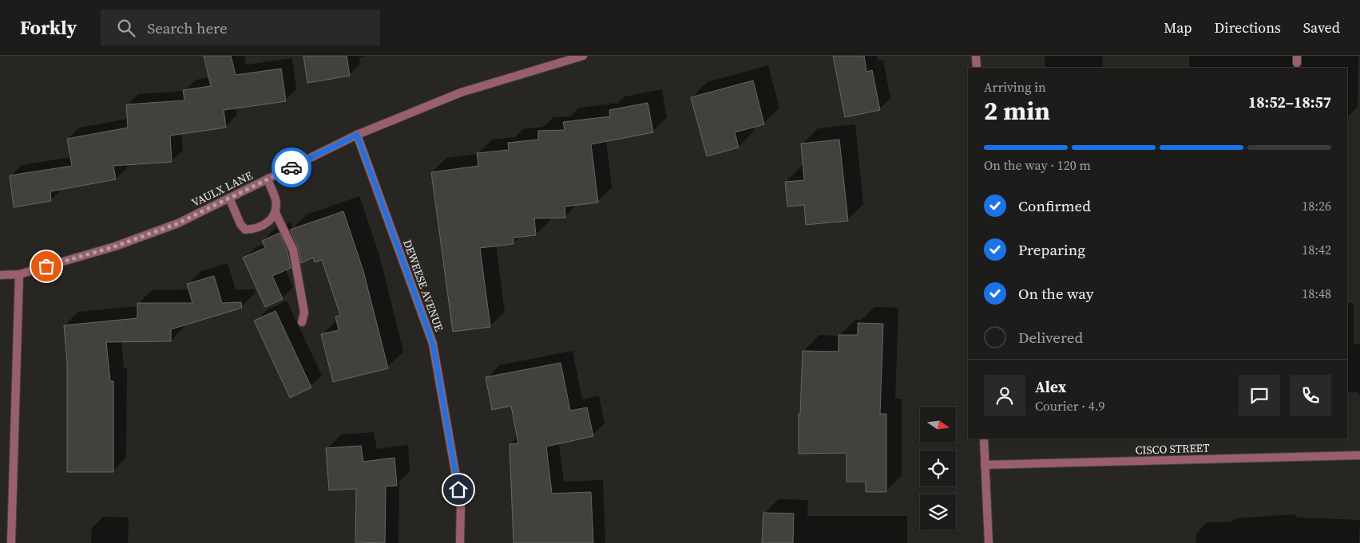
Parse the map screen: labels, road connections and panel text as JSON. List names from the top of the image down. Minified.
{"streets":{"street":["VAULX LANE","DEWEESE AVENUE","CISCO STREET"]},"crossings":[["VAULX LANE","DEWEESE AVENUE"]],"north":"right","page":{"header":"Forkly","search":"Search here","nav":["Map","Directions","Saved"],"heading":["2 min","Arriving in","18:52–18:57"],"panel":["Alex","Courier · 4.9"],"bar":"On the way · 120 m","list":[["Confirmed","18:26"],["Preparing","18:42"],["On the way","18:48"],"Delivered"]}}
